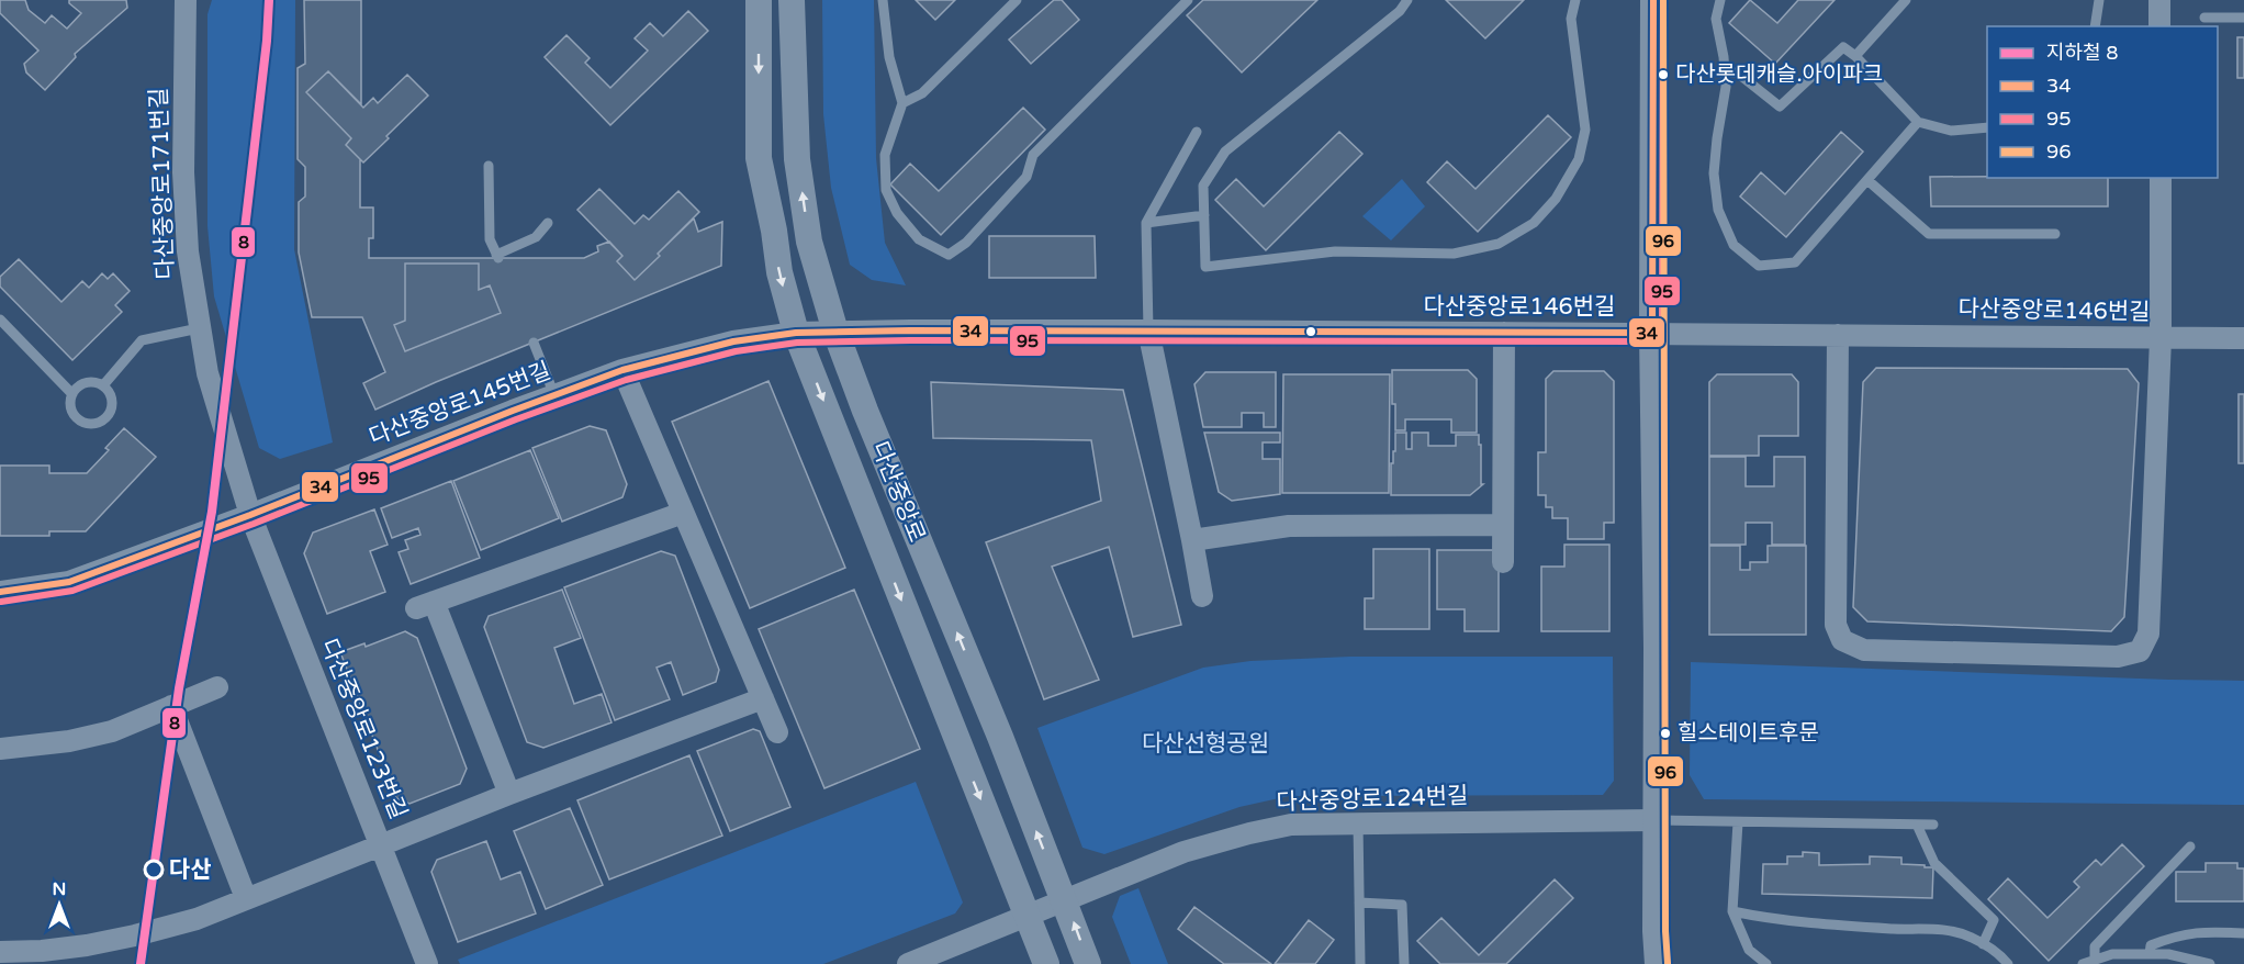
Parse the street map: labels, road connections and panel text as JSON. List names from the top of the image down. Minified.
{"streets":{"street":["다산중앙로171번길","다산중앙로146번길","다산중앙로145번길","다산중앙로","다산중앙로123번길","다산중앙로124번길"]},"crossings":[["다산중앙로171번길","다산중앙로145번길"],["다산중앙로171번길","다산중앙로123번길"],["다산중앙로146번길","다산중앙로145번길"],["다산중앙로146번길","다산중앙로"],["다산중앙로145번길","다산중앙로"],["다산중앙로145번길","다산중앙로123번길"],["다산중앙로","다산중앙로124번길"]],"parks":["다산선형공원"],"places":["다산롯데캐슬.아이파크","힐스테이트후문","다산"],"lines":["metro line 8","transit line 34","transit line 95","transit line 96"],"legend":["지하철 8","34","95","96"],"north":"top"}
